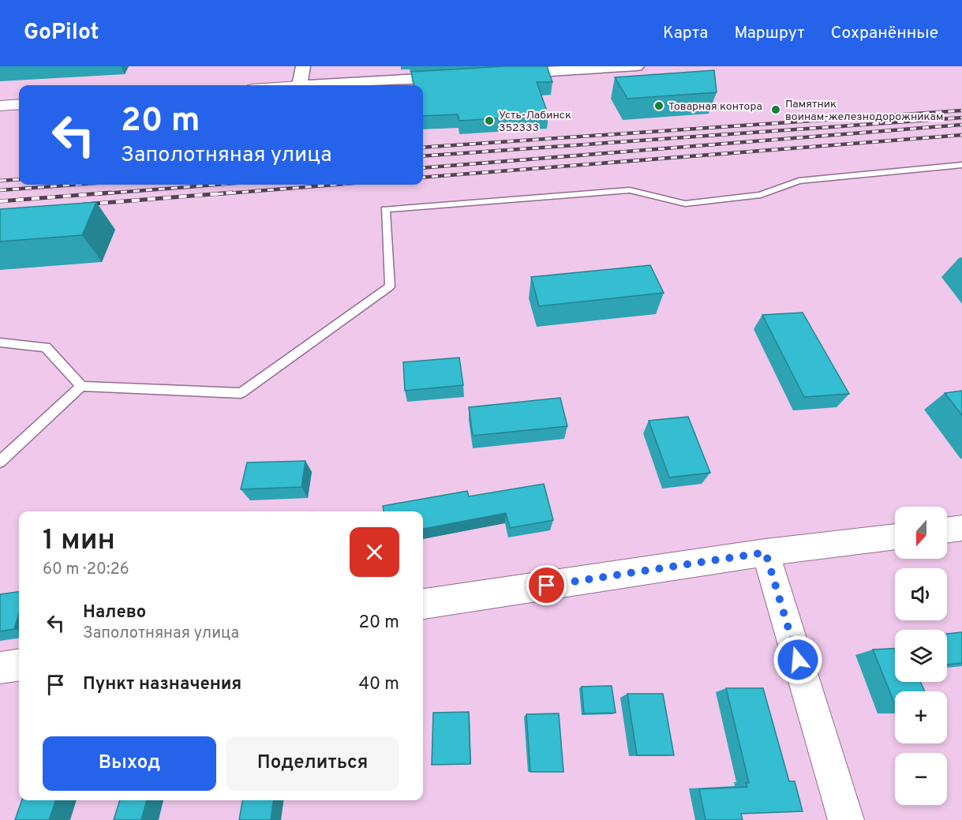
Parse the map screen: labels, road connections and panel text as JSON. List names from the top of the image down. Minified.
{"places":["Товарная контора","Памятник воинам-железнодорожникам","Усть-Лабинск 352333"],"north":"bottom","page":{"header":"GoPilot","nav":["Карта","Маршрут","Сохранённые"],"turn":["20 m","Заполотняная улица"],"map_buttons":["+","−"],"heading":["1 мин","60 m · 20:26"],"list":[{"name":"Налево","note":"Заполотняная улица","value":"20 m"},{"name":"Пункт назначения","value":"40 m"}],"buttons":["Выход","Поделиться"]}}
